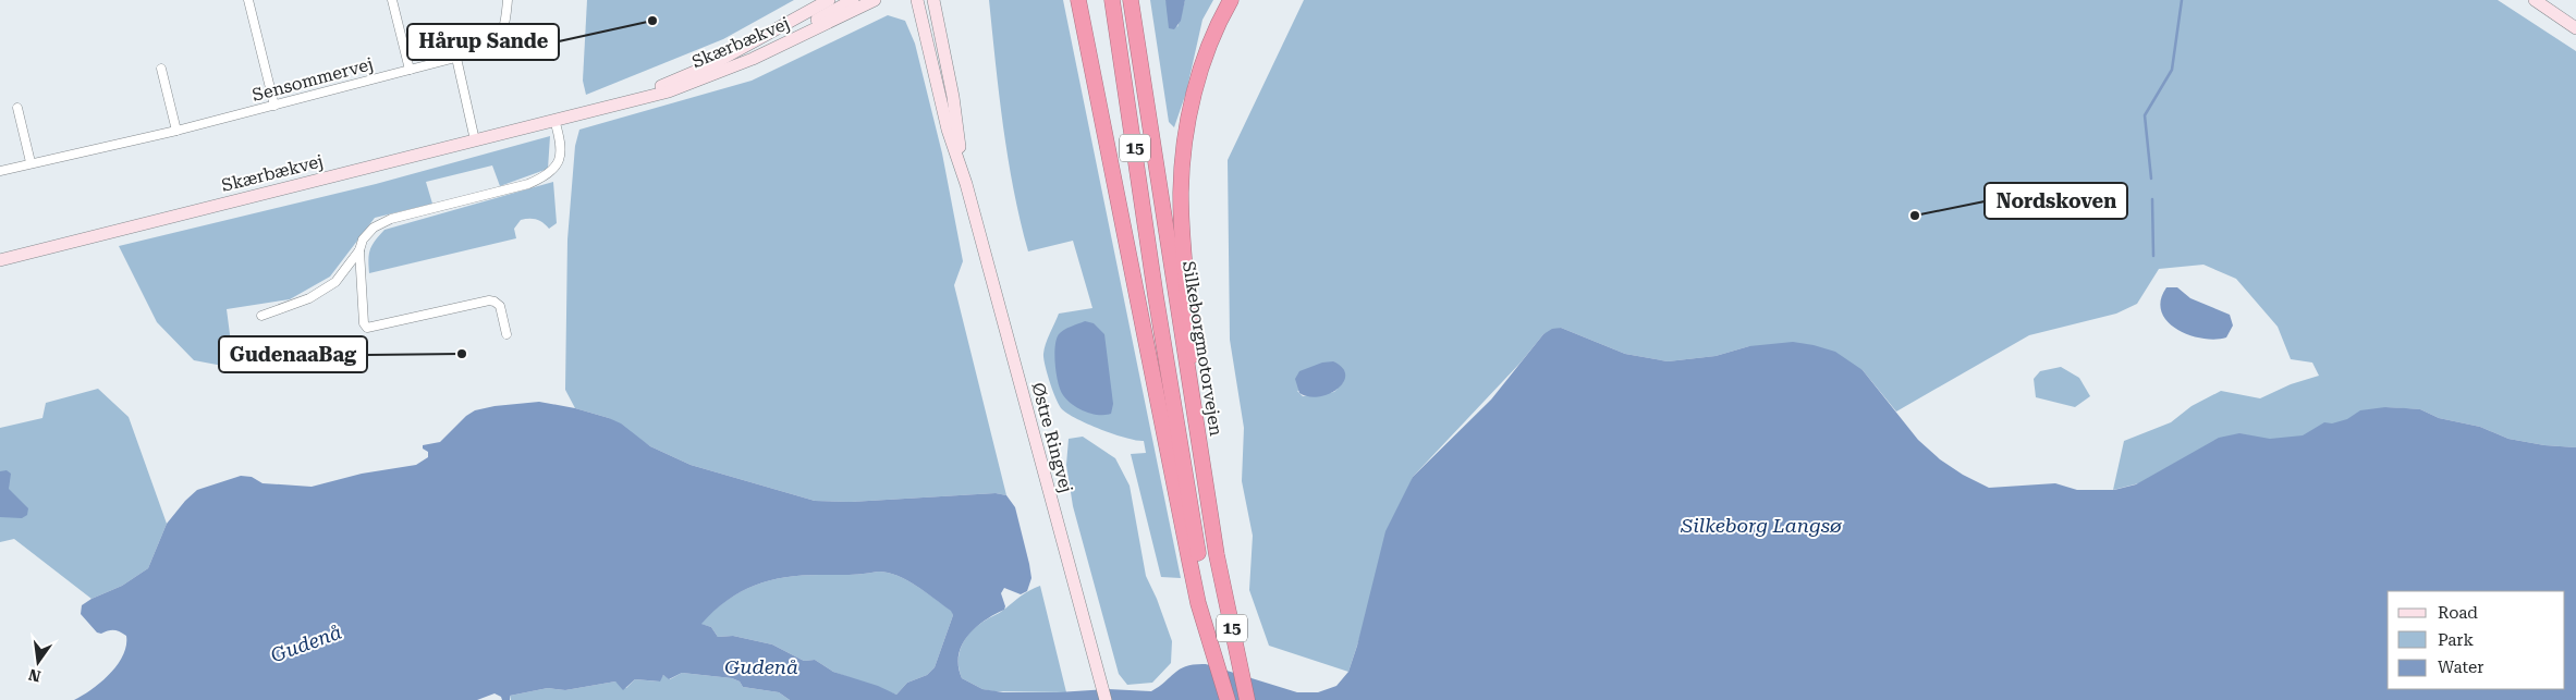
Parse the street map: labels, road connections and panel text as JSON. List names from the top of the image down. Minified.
{"streets":{"highway":["15","Silkeborgmotorvejen"],"street":["Skærbækvej","Sensommervej","Østre Ringvej"]},"water":["Silkeborg Langsø","Gudenå"],"places":["Hårup Sande","Nordskoven","GudenaaBag"],"legend":["Road","Park","Water"],"north":"bottom"}
